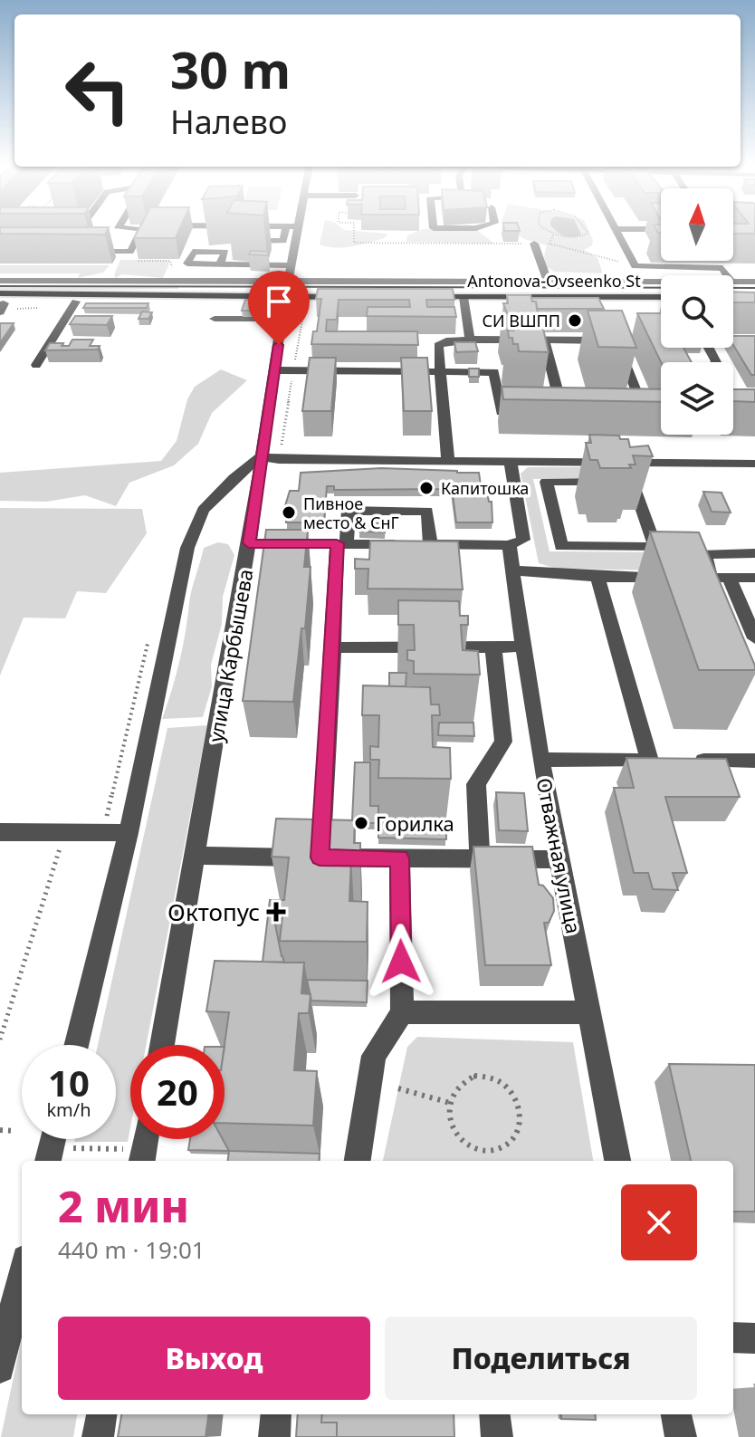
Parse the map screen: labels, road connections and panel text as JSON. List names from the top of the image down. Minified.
{"streets":{"main road":["Antonova-Ovseenko St"],"street":["улица Карбышева","Отважная улица"]},"places":{"other":["СИ ВШПП","Капитошка","Пивное место & СнГ","Горилка"],"health":["Октопус"]},"north":"top","page":{"turn":["30 m","Налево"],"speed":"10 km/h","limit":"20","heading":["2 мин","440 m · 19:01"],"buttons":["Выход","Поделиться"]}}
